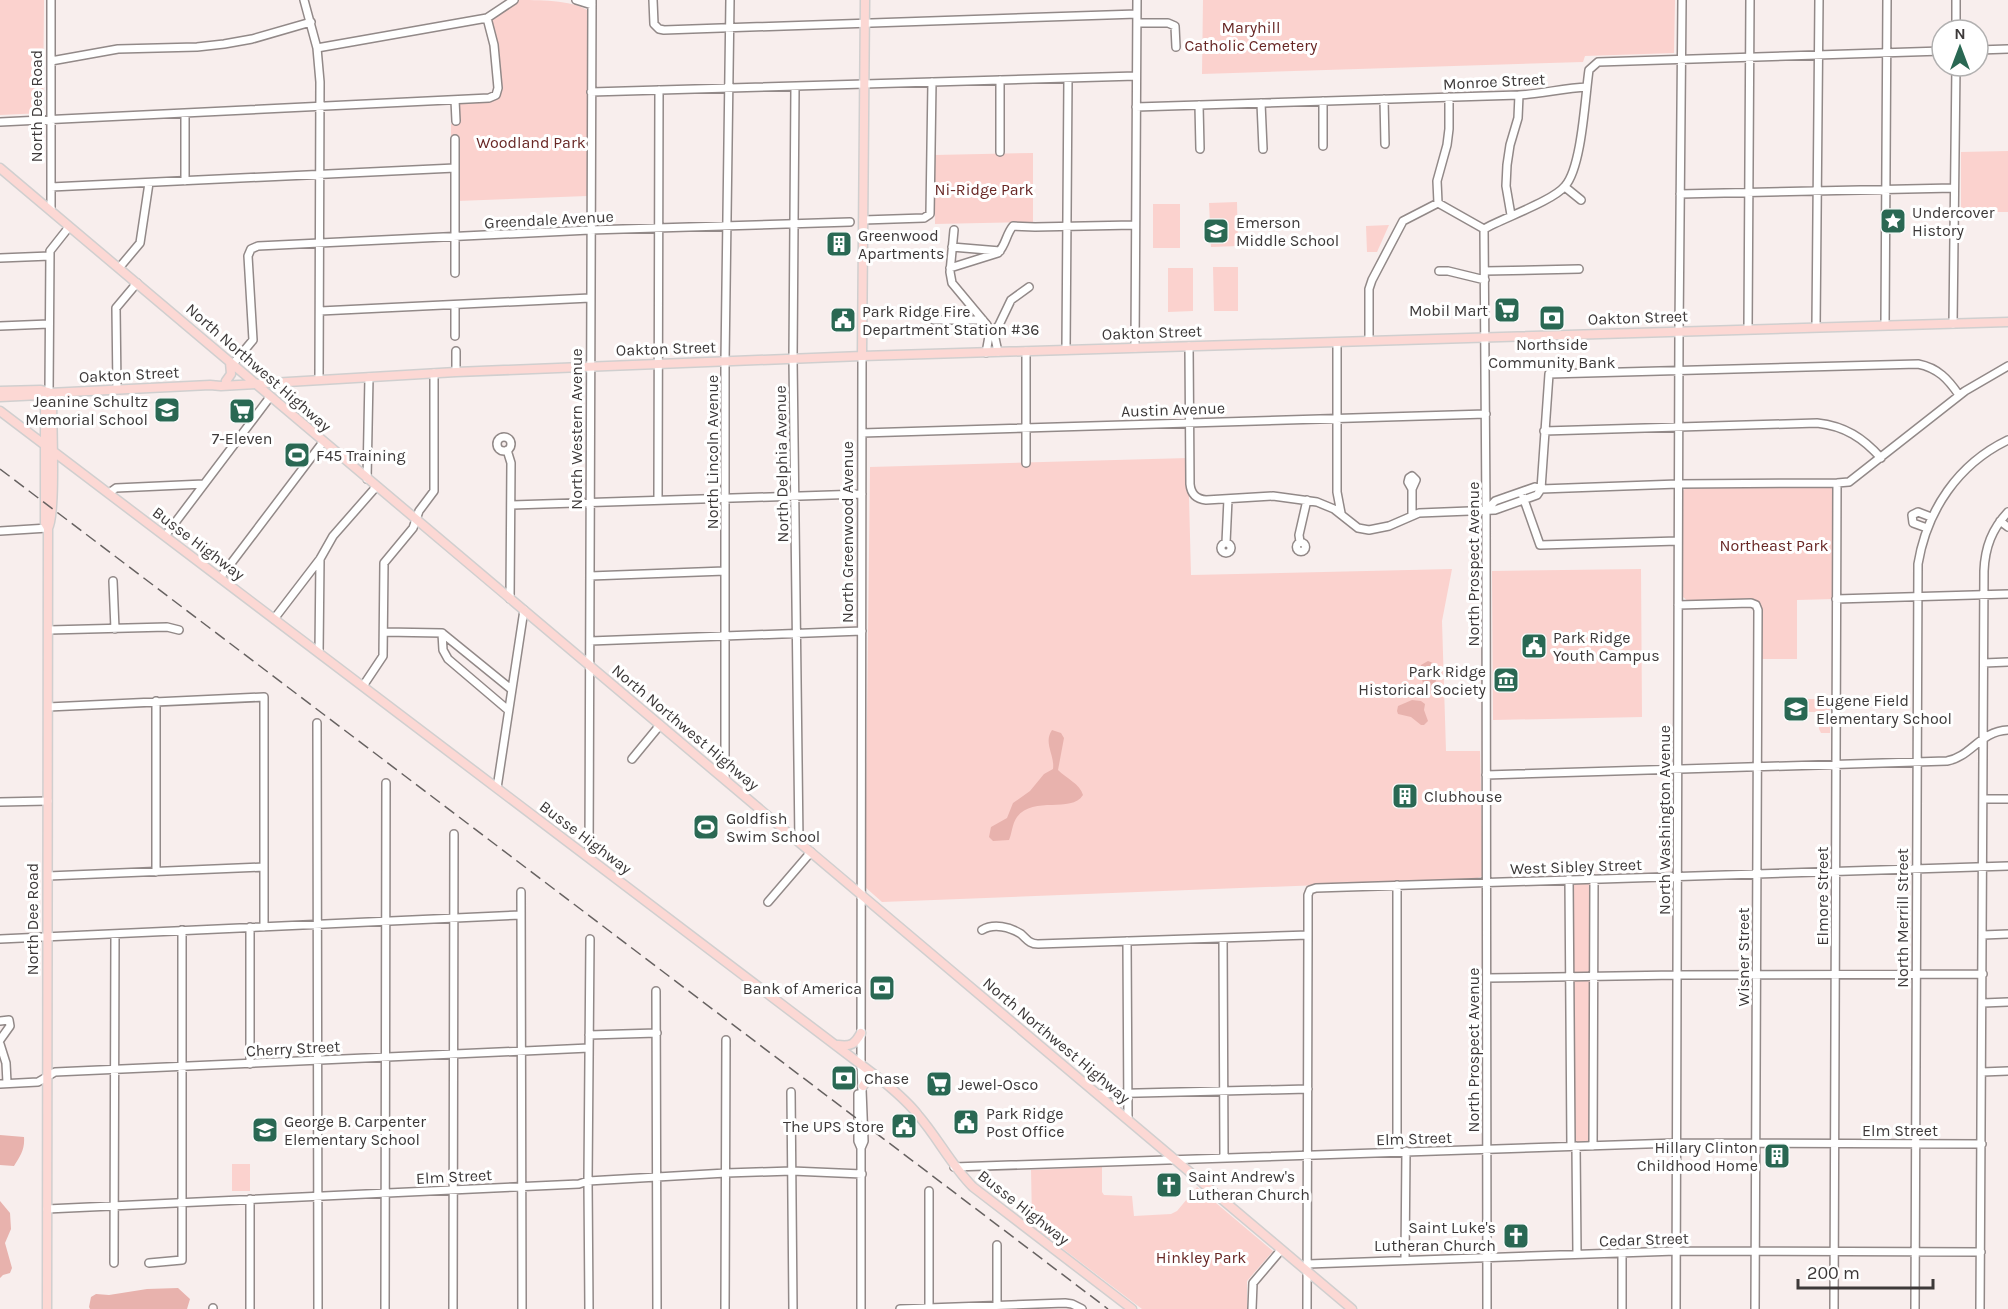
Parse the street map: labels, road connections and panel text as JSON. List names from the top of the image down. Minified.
{"streets":{"main road":["North Dee Road","Oakton Street","North Northwest Highway","North Greenwood Avenue","Busse Highway"],"street":["Monroe Street","Greendale Avenue","Austin Avenue","North Western Avenue","North Lincoln Avenue","North Delphia Avenue","North Prospect Avenue","North Washington Avenue","West Sibley Street","Elmore Street","North Merrill Street","Wisner Street","Cherry Street","Elm Street","Cedar Street"]},"crossings":[["North Dee Road","Oakton Street"],["North Dee Road","North Northwest Highway"],["North Dee Road","Busse Highway"],["North Dee Road","Cherry Street"],["North Dee Road","Elm Street"],["Greendale Avenue","North Northwest Highway"],["Greendale Avenue","North Western Avenue"],["Greendale Avenue","North Lincoln Avenue"],["Greendale Avenue","North Delphia Avenue"],["Oakton Street","North Northwest Highway"],["Oakton Street","North Western Avenue"],["Oakton Street","North Lincoln Avenue"],["Oakton Street","North Delphia Avenue"],["Oakton Street","North Greenwood Avenue"],["Oakton Street","North Prospect Avenue"],["Oakton Street","North Washington Avenue"],["North Northwest Highway","North Western Avenue"],["North Northwest Highway","North Lincoln Avenue"],["North Northwest Highway","North Delphia Avenue"],["North Northwest Highway","North Greenwood Avenue"],["North Northwest Highway","Elm Street"],["North Northwest Highway","Cedar Street"],["Austin Avenue","North Greenwood Avenue"],["Austin Avenue","North Prospect Avenue"],["North Western Avenue","Busse Highway"],["North Greenwood Avenue","Busse Highway"],["North Greenwood Avenue","Elm Street"],["Busse Highway","Elm Street"],["North Prospect Avenue","West Sibley Street"],["North Prospect Avenue","Elm Street"],["North Prospect Avenue","Cedar Street"],["North Washington Avenue","West Sibley Street"],["North Washington Avenue","Wisner Street"],["North Washington Avenue","Elm Street"],["North Washington Avenue","Cedar Street"],["West Sibley Street","Elmore Street"],["West Sibley Street","North Merrill Street"],["West Sibley Street","Wisner Street"],["Elmore Street","Elm Street"],["Elmore Street","Cedar Street"],["North Merrill Street","Elm Street"],["North Merrill Street","Cedar Street"],["Wisner Street","Elm Street"],["Wisner Street","Cedar Street"]],"parks":["Maryhill Catholic Cemetery","Woodland Park","Ni-Ridge Park","Northeast Park","Hinkley Park"],"places":{"place":["Undercover History"],"school or university":["Emerson Middle School","Jeanine Schultz Memorial School","Eugene Field Elementary School","George B. Carpenter Elementary School"],"building":["Greenwood Apartments","Clubhouse","Hillary Clinton Childhood Home"],"supermarket":["Mobil Mart","7-Eleven","Jewel-Osco"],"bank":["Northside Community Bank","Bank of America","Chase"],"public building":["Park Ridge Fire Department Station #36","Park Ridge Youth Campus","Park Ridge Post Office","The UPS Store"],"sports":["F45 Training","Goldfish Swim School"],"museum":["Park Ridge Historical Society"],"church":["Saint Andrew's Lutheran Church","Saint Luke's Lutheran Church"]},"scale_bar":"200 m","north":"top"}
